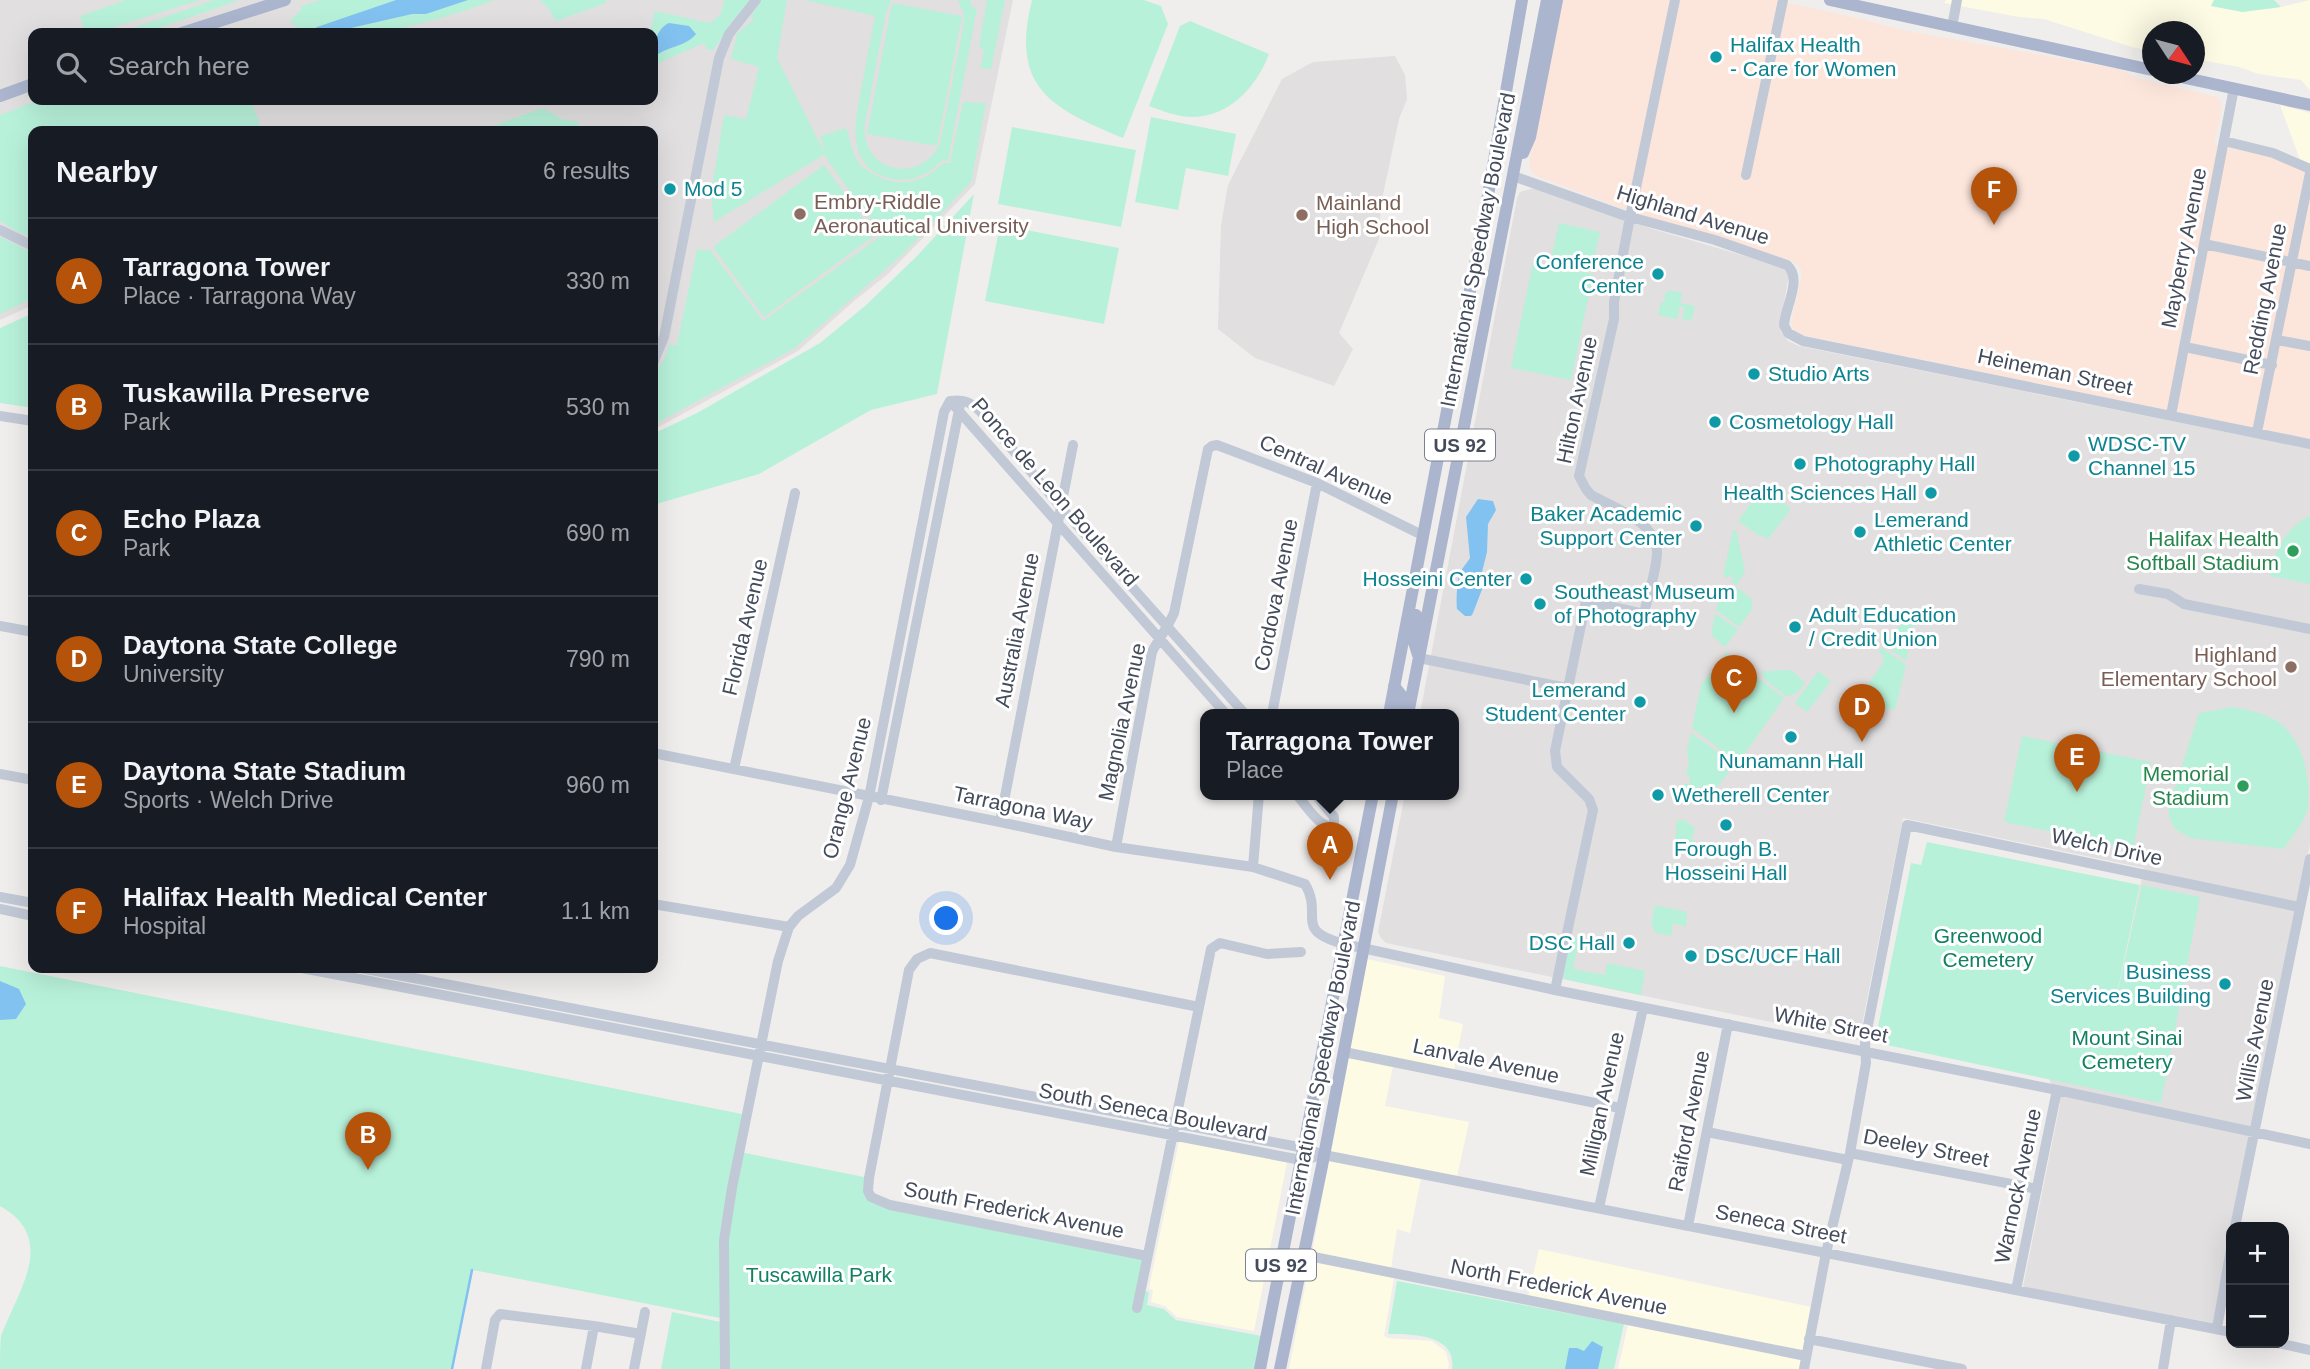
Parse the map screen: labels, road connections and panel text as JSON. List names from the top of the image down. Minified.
{"streets":{"main road":["International Speedway Boulevard","US 92"],"street":["Highland Avenue","Mayberry Avenue","Redding Avenue","Heineman Street","Hilton Avenue","Central Avenue","Ponce de Leon Boulevard","Cordova Avenue","Florida Avenue","Australia Avenue","Magnolia Avenue","Orange Avenue","Tarragona Way","Welch Drive","White Street","Willis Avenue","Lanvale Avenue","Milligan Avenue","South Seneca Boulevard","Raiford Avenue","Deeley Street","Warnock Avenue","South Frederick Avenue","Seneca Street","North Frederick Avenue"]},"crossings":[["Highland Avenue","International Speedway Boulevard"],["Highland Avenue","Heineman Street"],["Highland Avenue","Hilton Avenue"],["Mayberry Avenue","Heineman Street"],["International Speedway Boulevard","Central Avenue"],["International Speedway Boulevard","Tarragona Way"],["International Speedway Boulevard","White Street"],["International Speedway Boulevard","Lanvale Avenue"],["International Speedway Boulevard","South Seneca Boulevard"],["International Speedway Boulevard","Seneca Street"],["International Speedway Boulevard","North Frederick Avenue"],["Redding Avenue","Heineman Street"],["Hilton Avenue","White Street"],["Central Avenue","Cordova Avenue"],["Central Avenue","Magnolia Avenue"],["Ponce de Leon Boulevard","Australia Avenue"],["Ponce de Leon Boulevard","Magnolia Avenue"],["Ponce de Leon Boulevard","Orange Avenue"],["Florida Avenue","Tarragona Way"],["Australia Avenue","Tarragona Way"],["Magnolia Avenue","Tarragona Way"],["Orange Avenue","Tarragona Way"],["Orange Avenue","South Seneca Boulevard"],["Tarragona Way","White Street"],["Welch Drive","White Street"],["Welch Drive","Willis Avenue"],["White Street","Willis Avenue"],["White Street","Milligan Avenue"],["White Street","Raiford Avenue"],["White Street","Warnock Avenue"],["Lanvale Avenue","Milligan Avenue"],["Milligan Avenue","Seneca Street"],["South Seneca Boulevard","South Frederick Avenue"],["South Seneca Boulevard","Seneca Street"],["Raiford Avenue","Deeley Street"],["Raiford Avenue","Seneca Street"],["Deeley Street","Warnock Avenue"],["Warnock Avenue","Seneca Street"]],"parks":["Greenwood Cemetery","Mount Sinai Cemetery","Tuscawilla Park"],"places":["Halifax Health - Care for Women","Mod 5","Embry-Riddle Aeronautical University","Mainland High School","Conference Center","Studio Arts","Cosmetology Hall","WDSC-TV Channel 15","Photography Hall","Health Sciences Hall","Baker Academic Support Center","Lemerand Athletic Center","Halifax Health Softball Stadium","Hosseini Center","Southeast Museum of Photography","Adult Education / Credit Union","Highland Elementary School","Lemerand Student Center","Nunamann Hall","Memorial Stadium","Wetherell Center","Forough B. Hosseini Hall","DSC Hall","DSC/UCF Hall","Business Services Building"],"north":"bottom right","page":{"search":"Search here","heading":["Nearby","6 results"],"pins":["F","C","D","E","A","B"],"list":[{"mark":"A","name":"Tarragona Tower","note":"Place · Tarragona Way","value":"330 m"},{"mark":"B","name":"Tuskawilla Preserve","note":"Park","value":"530 m"},{"mark":"C","name":"Echo Plaza","note":"Park","value":"690 m"},{"mark":"D","name":"Daytona State College","note":"University","value":"790 m"},{"mark":"E","name":"Daytona State Stadium","note":"Sports · Welch Drive","value":"960 m"},{"mark":"F","name":"Halifax Health Medical Center","note":"Hospital","value":"1.1 km"}],"popup":["Tarragona Tower","Place"],"map_buttons":["+","−"]}}
